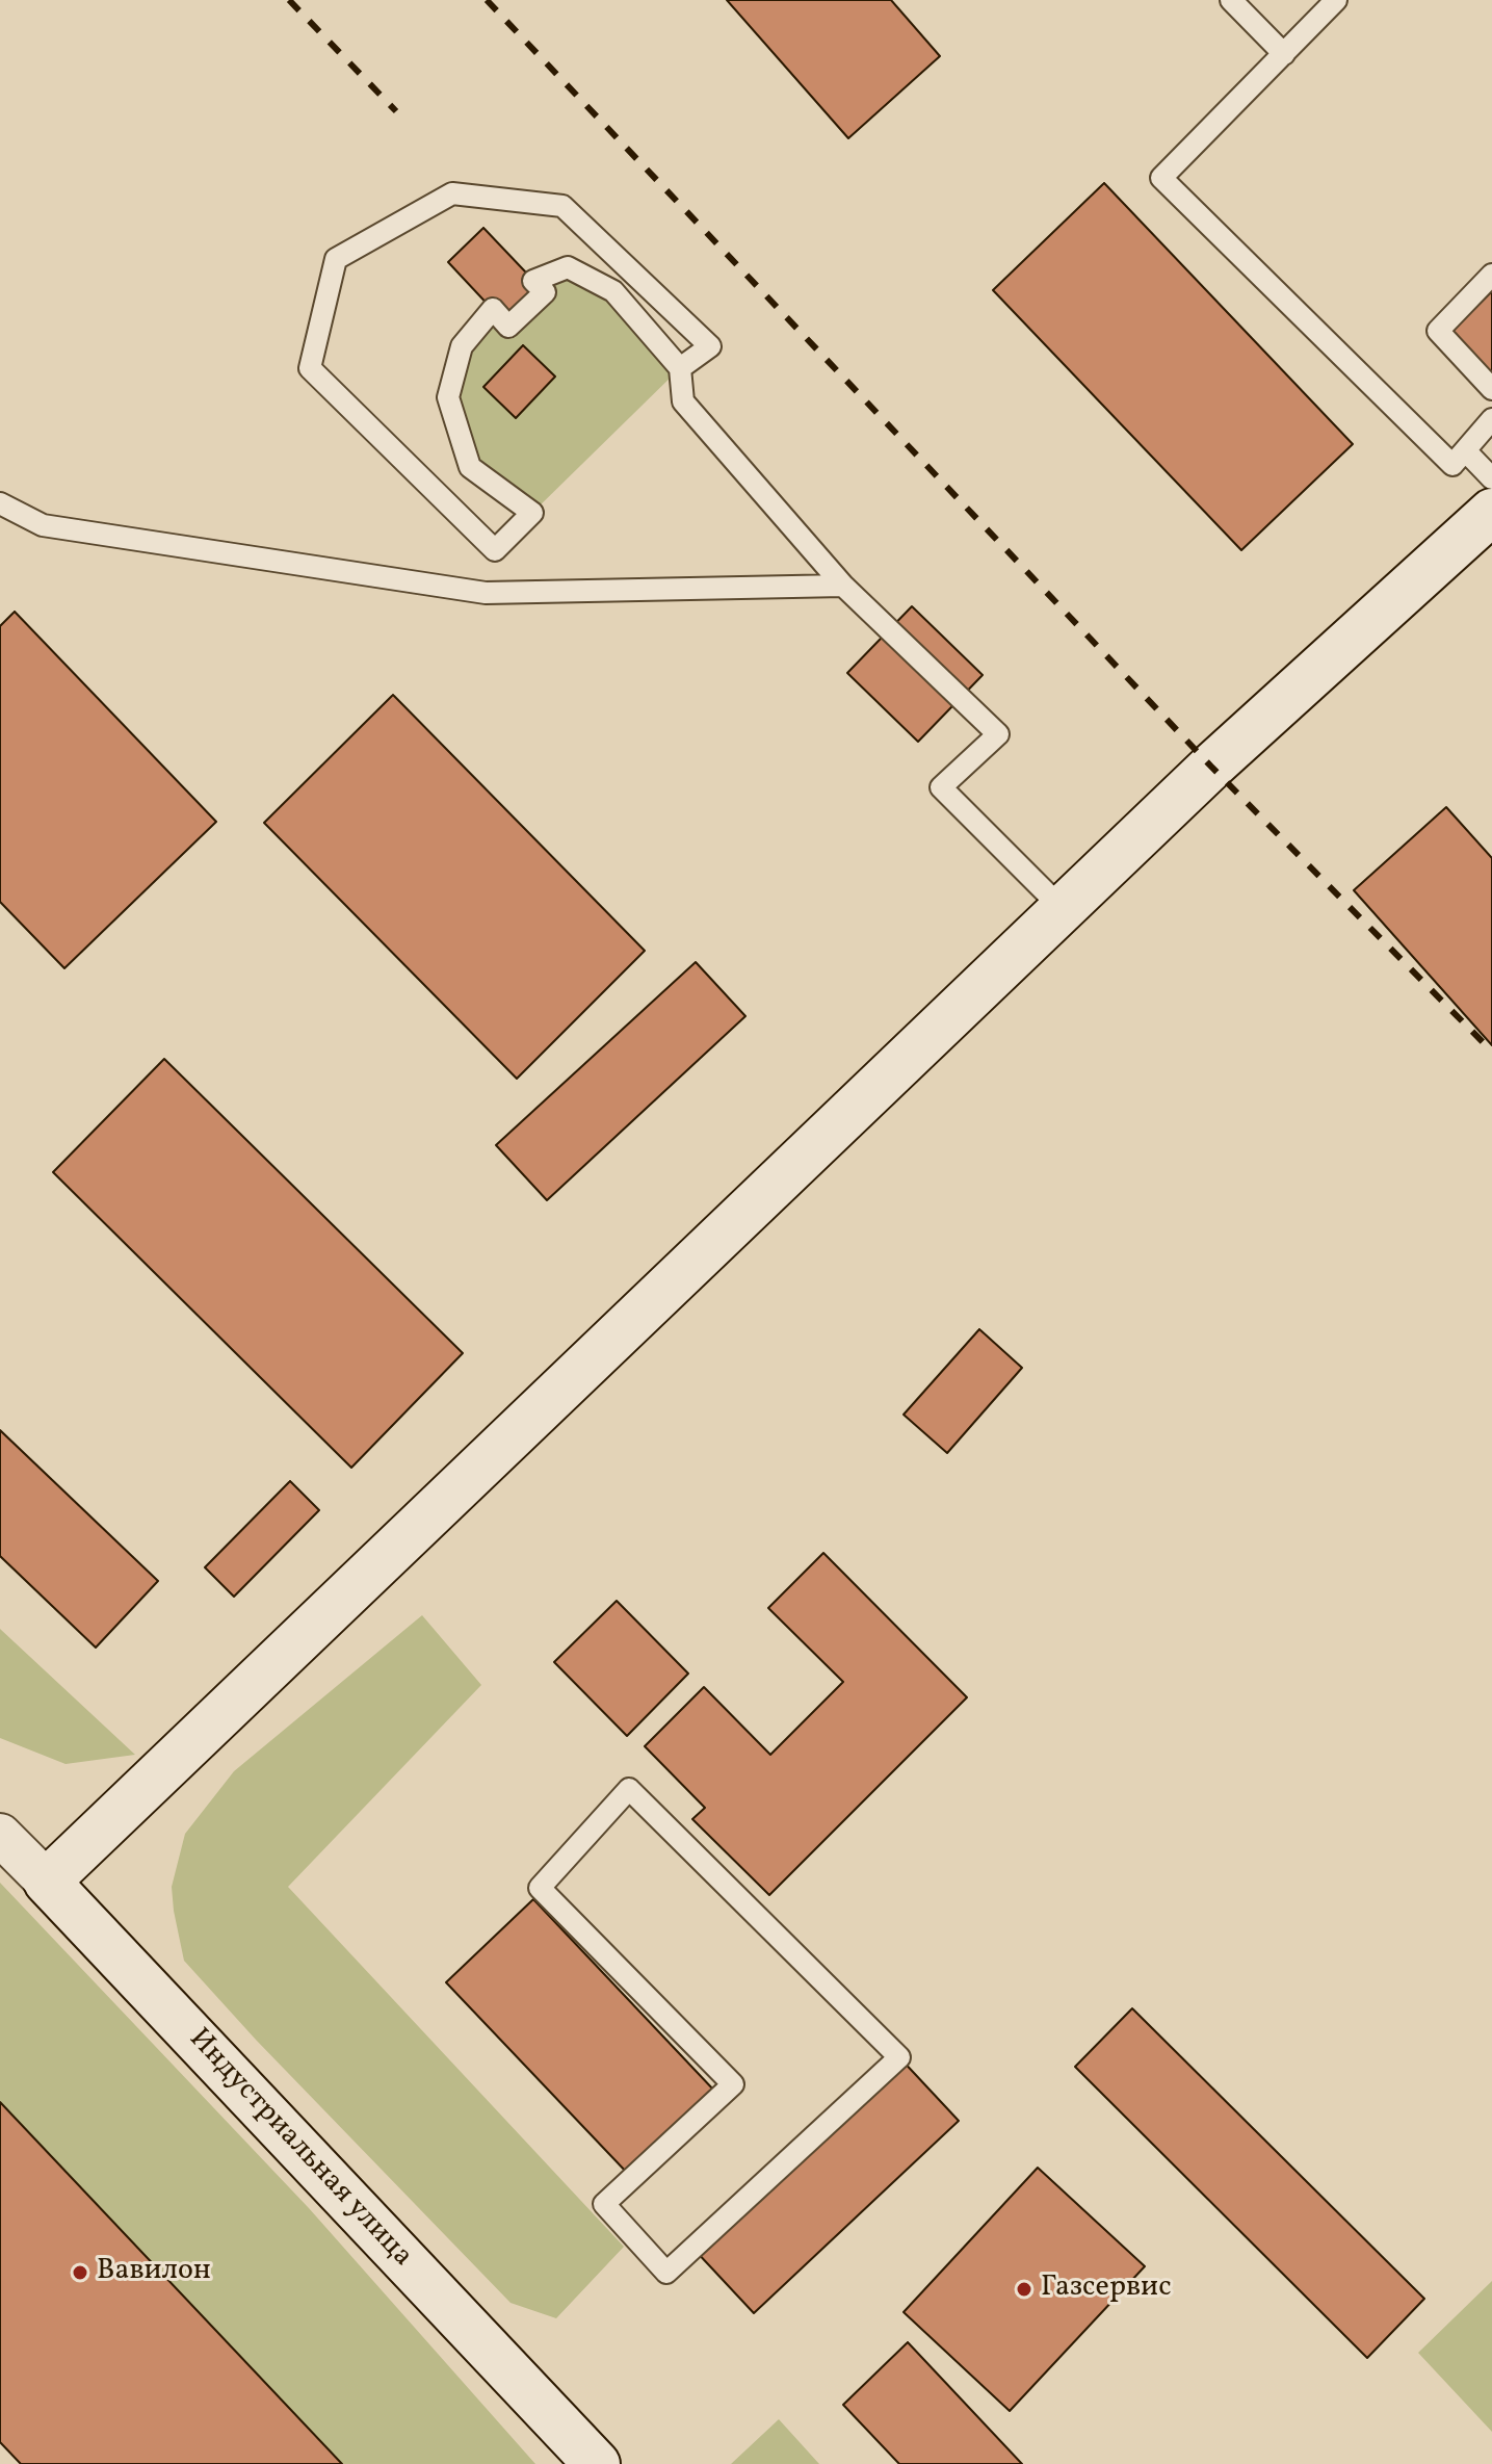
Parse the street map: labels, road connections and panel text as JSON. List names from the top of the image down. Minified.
{"streets":{"main road":["Индустриальная улица"]},"places":["Вавилон","Газсервис"]}
